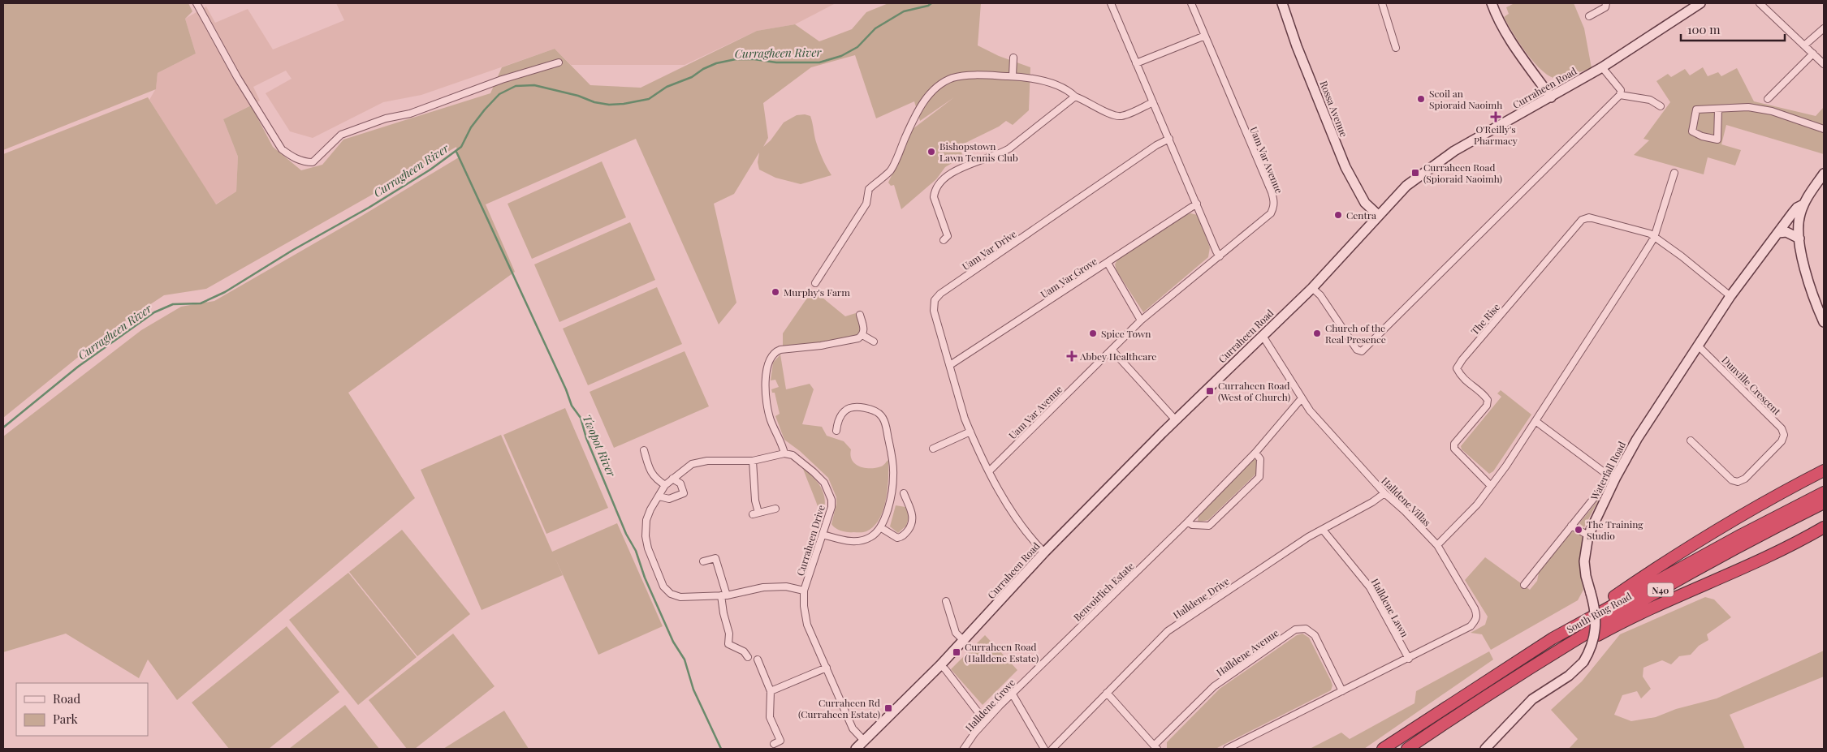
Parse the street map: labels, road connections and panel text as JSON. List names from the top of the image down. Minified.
{"streets":{"highway":["N40","South Ring Road"],"street":["Curraheen Road","Rossa Avenue","Uam Var Avenue","Uam Var Drive","Uam Var Grove","The Rise","Dunville Crescent","Waterfall Road","Halldene Villas","Curraheen Drive","Benvoirlich Estate","Halldene Drive","Halldene Lawn","Halldene Avenue","Halldene Grove"]},"crossings":[["Curraheen Road","Rossa Avenue"],["Curraheen Road","Uam Var Drive"],["Curraheen Road","Halldene Villas"],["Curraheen Road","Curraheen Drive"],["Uam Var Avenue","Uam Var Drive"],["Uam Var Drive","Uam Var Grove"],["The Rise","Waterfall Road"],["Dunville Crescent","Waterfall Road"],["Halldene Villas","Benvoirlich Estate"],["Halldene Villas","Halldene Drive"],["Halldene Villas","Halldene Lawn"],["Benvoirlich Estate","Halldene Grove"],["Halldene Drive","Halldene Lawn"]],"water":["Curragheen River","Twopot River"],"places":{"other":["Scoil an Spioraid Naoimh","Bishopstown Lawn Tennis Club","Centra","Murphy's Farm","Spice Town","Church of the Real Presence","The Training Studio"],"health":["O'Reilly's Pharmacy","Abbey Healthcare"],"transit":["Curraheen Road (Spioraid Naoimh)","Curraheen Road (West of Church)","Curraheen Road (Halldene Estate)","Curraheen Rd (Curraheen Estate)"]},"legend":["Road","Park"],"scale_bar":"100 m"}
